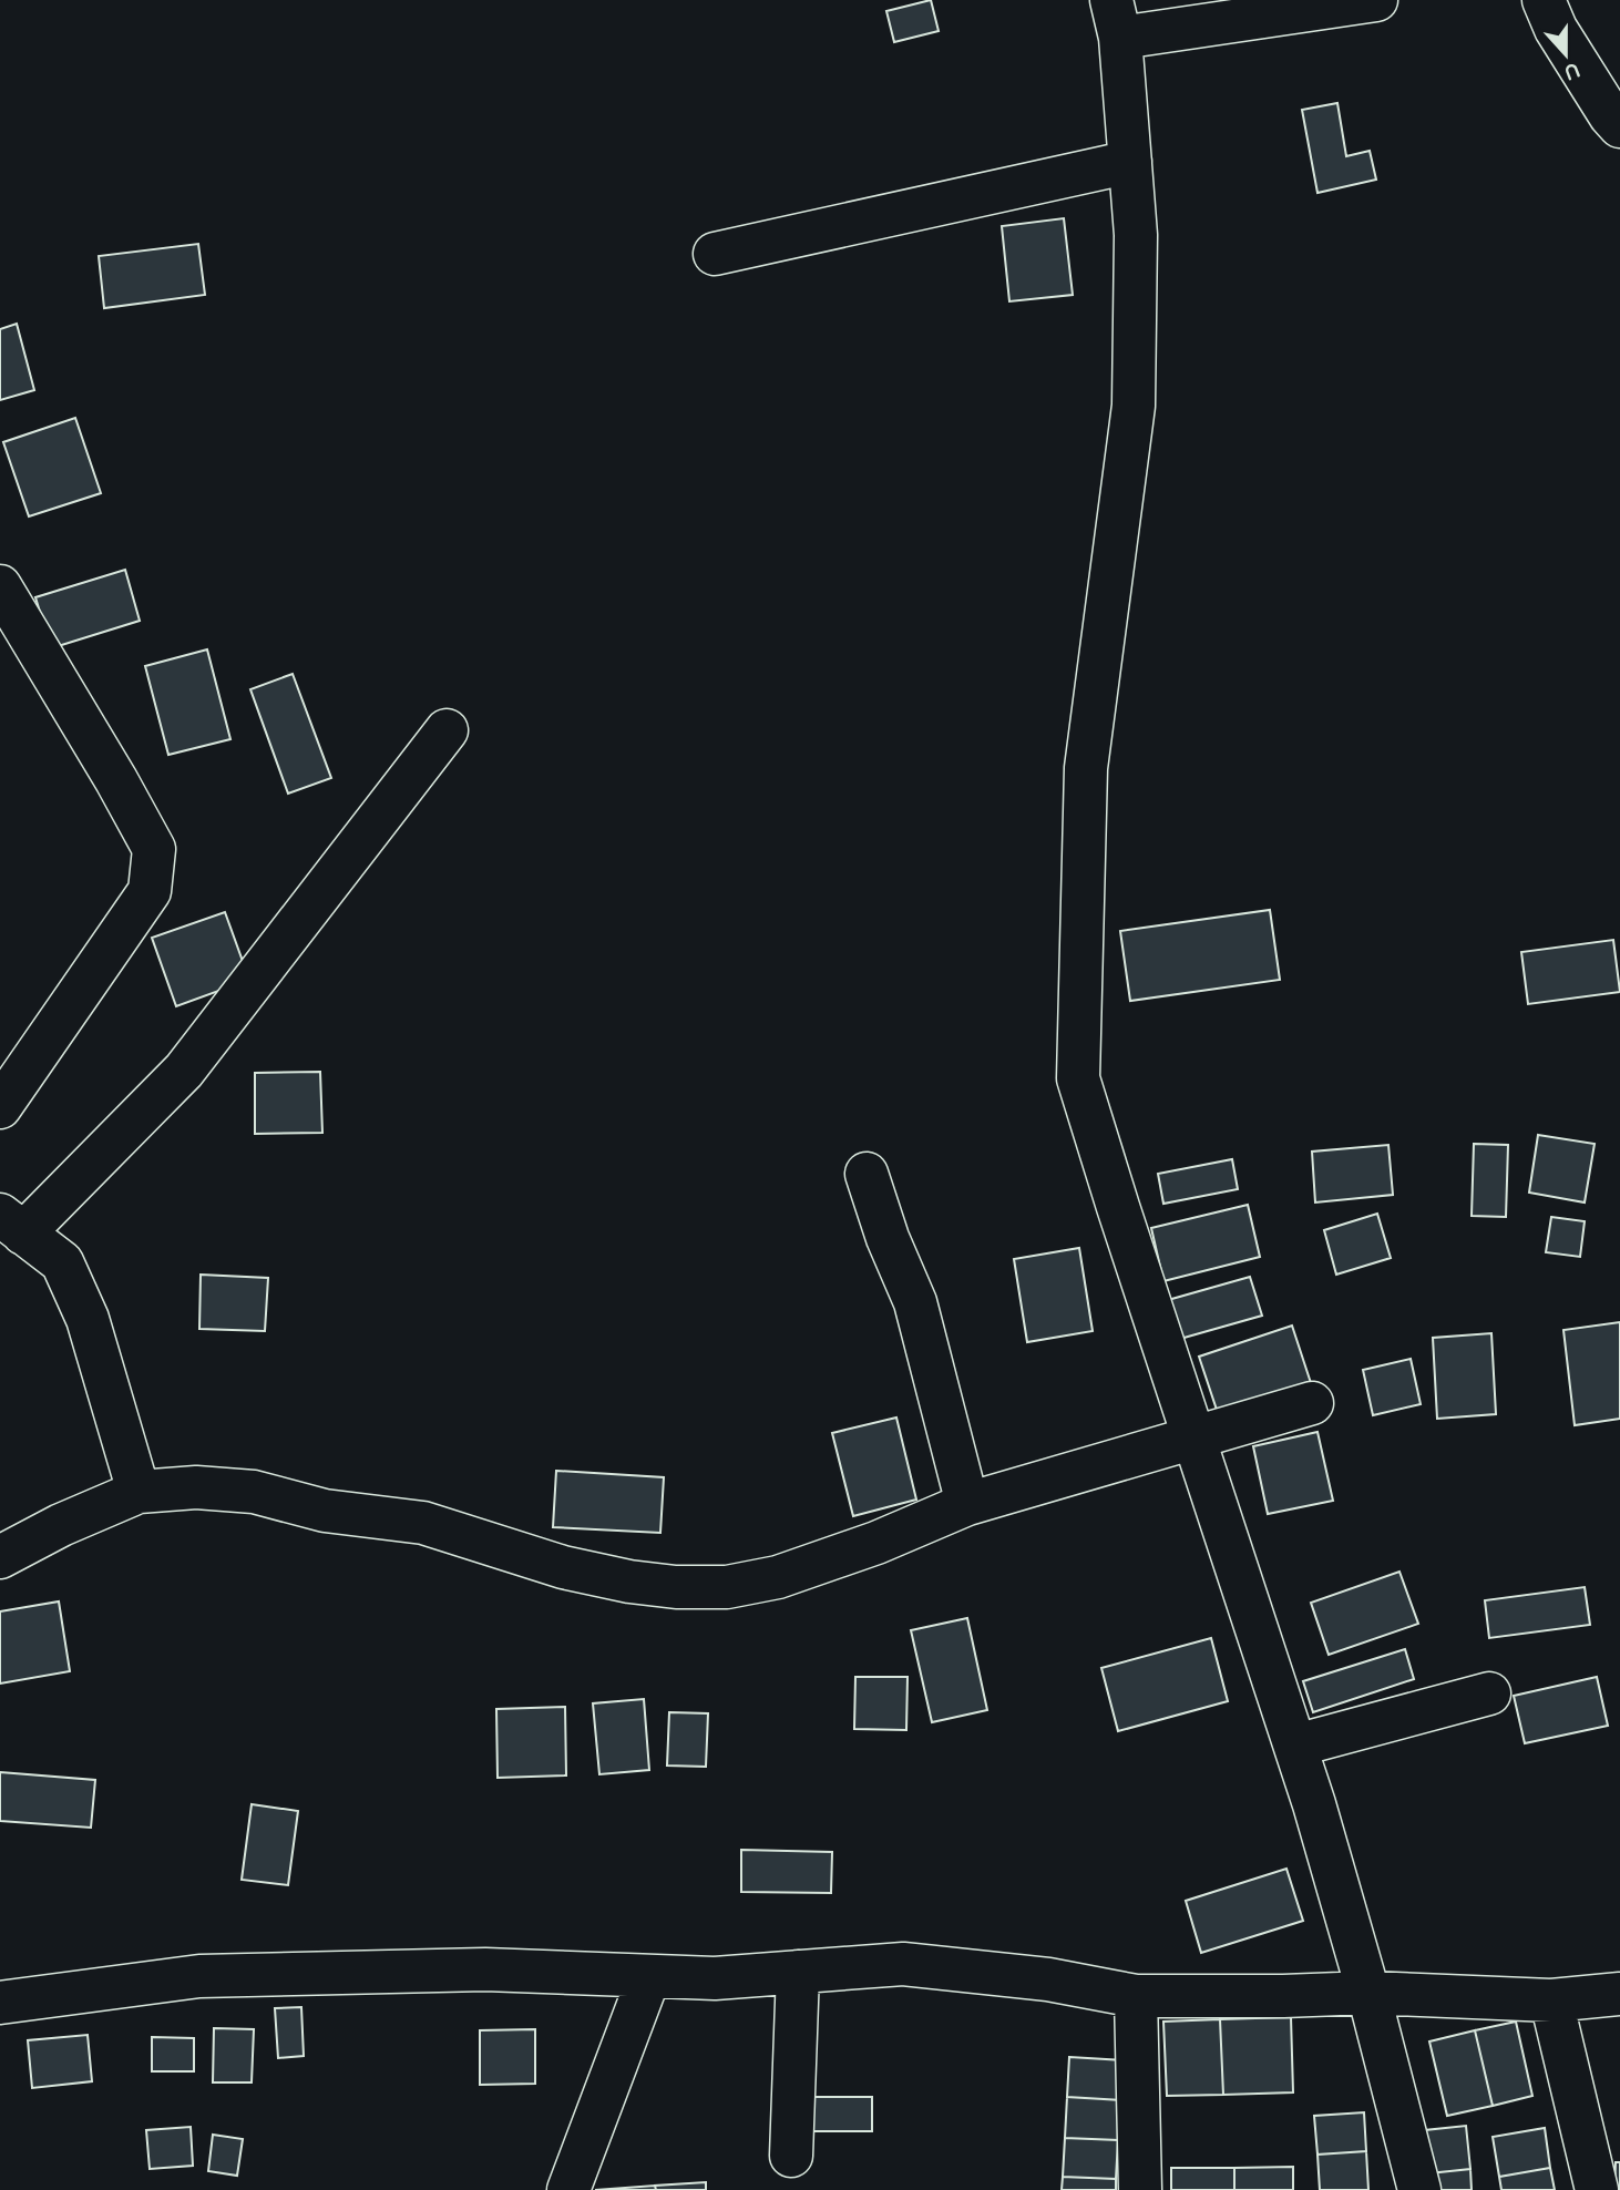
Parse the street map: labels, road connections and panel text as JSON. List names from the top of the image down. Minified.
{"north":"bottom"}
